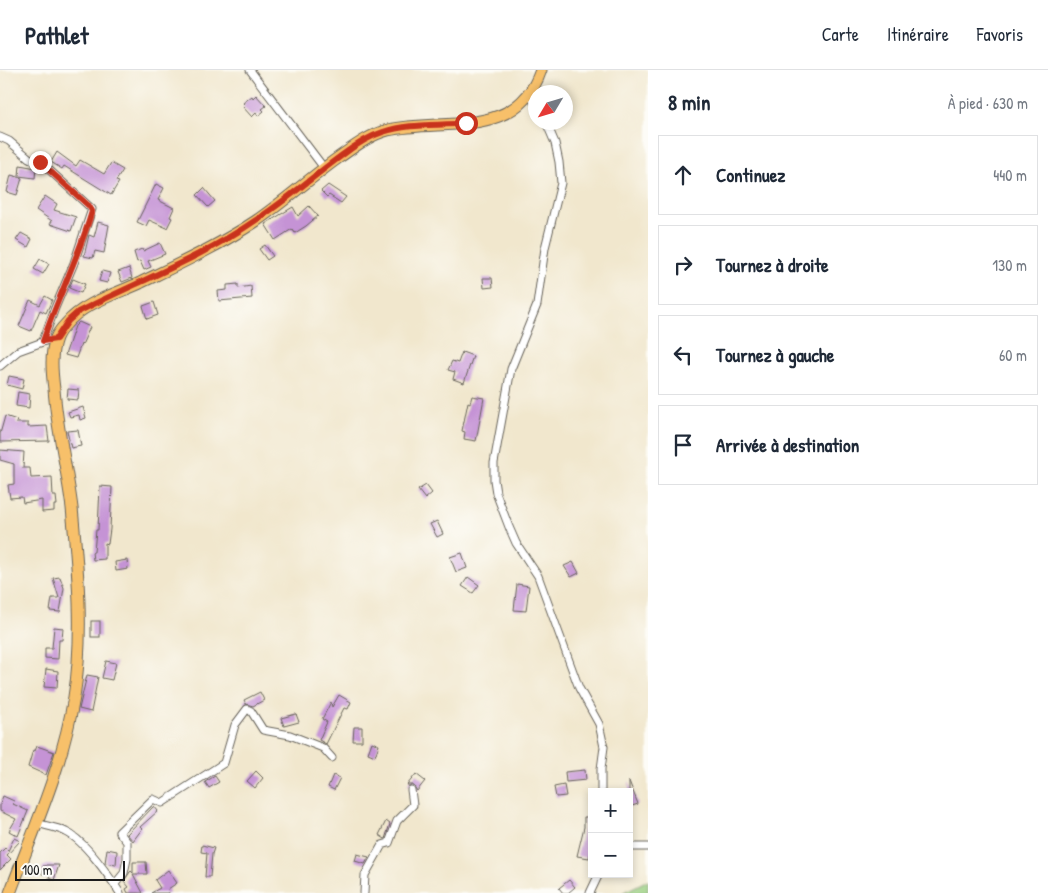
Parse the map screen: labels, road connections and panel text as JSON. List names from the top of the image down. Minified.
{"scale_bar":"100 m","north":"bottom left","page":{"header":"Pathlet","nav":["Carte","Itinéraire","Favoris"],"heading":["8 min","À pied · 630 m"],"list":[["Continuez","440 m"],["Tournez à droite","130 m"],["Tournez à gauche","60 m"],"Arrivée à destination"],"map_buttons":["+","−"],"scale":"100 m"}}
